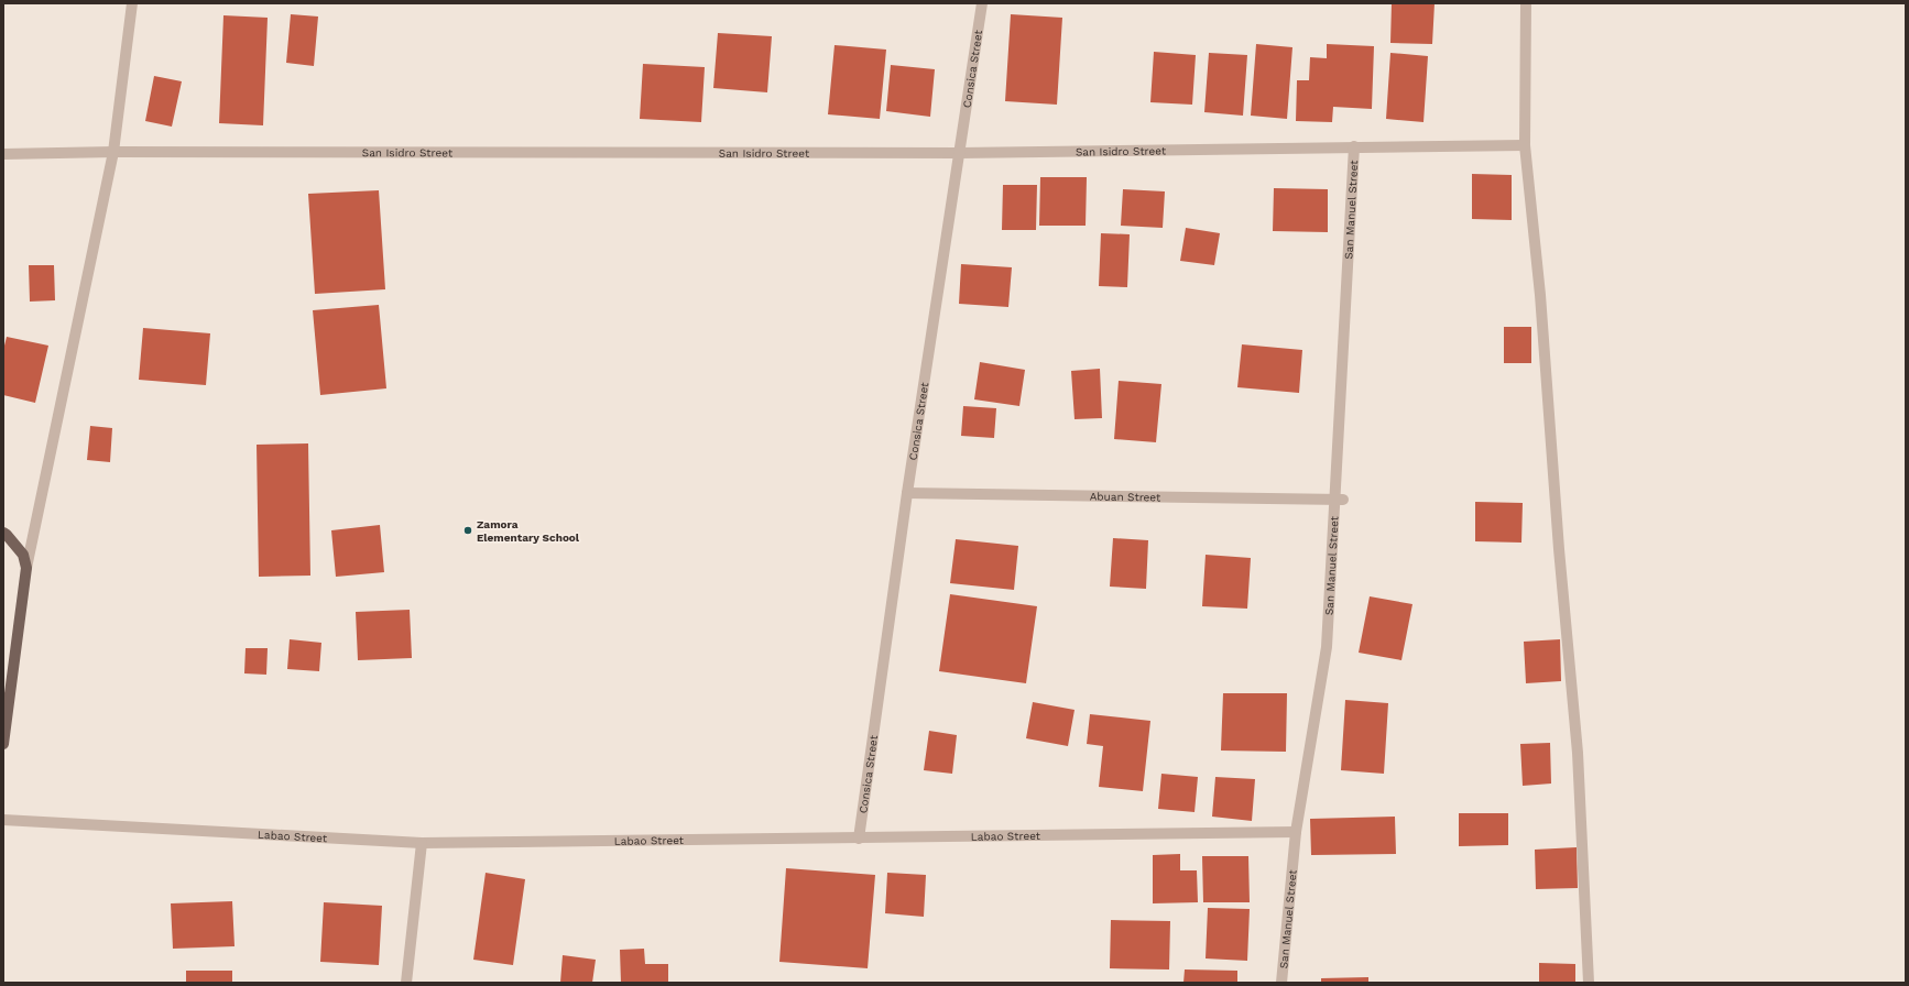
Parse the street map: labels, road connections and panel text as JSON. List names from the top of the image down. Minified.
{"streets":{"street":["Consica Street","San Isidro Street","San Manuel Street","Abuan Street","Labao Street"]},"crossings":[["Consica Street","San Isidro Street"],["Consica Street","Abuan Street"],["Consica Street","Labao Street"],["San Isidro Street","San Manuel Street"],["San Manuel Street","Abuan Street"],["San Manuel Street","Labao Street"]],"places":["Zamora Elementary School"]}
